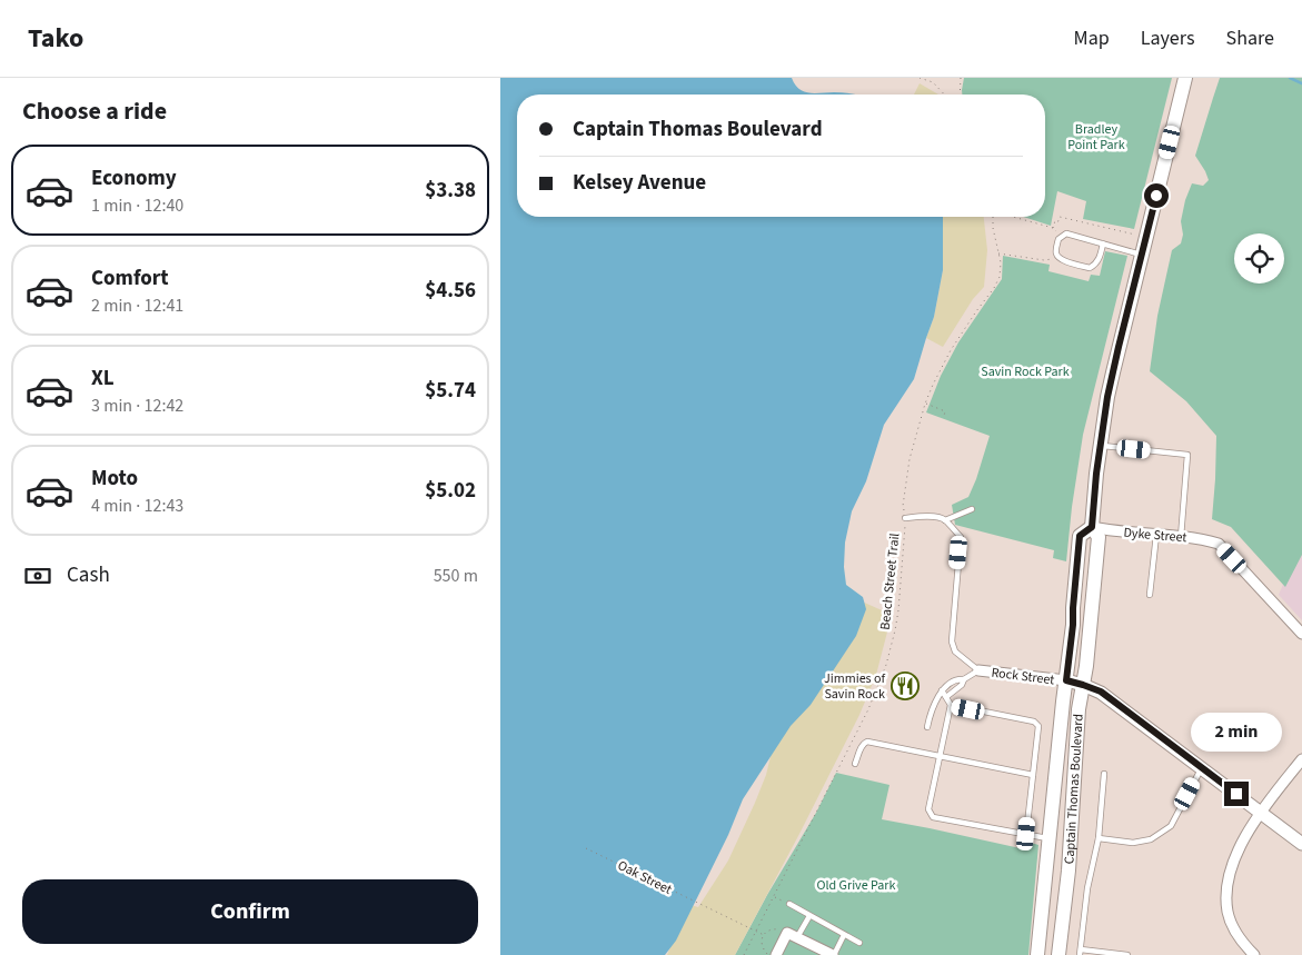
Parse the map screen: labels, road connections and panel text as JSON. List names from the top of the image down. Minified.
{"streets":{"main road":["Captain Thomas Boulevard"],"street":["Dyke Street","Rock Street"],"path":["Beach Street Trail","Oak Street"]},"crossings":[["Dyke Street","Captain Thomas Boulevard"],["Beach Street Trail","Oak Street"],["Rock Street","Captain Thomas Boulevard"]],"parks":["Bradley Point Park","Savin Rock Park","Old Grive Park"],"places":{"restaurant":["Jimmies of Savin Rock"]},"page":{"header":"Tako","nav":["Map","Layers","Share"],"heading":"Choose a ride","banner":["Captain Thomas Boulevard","Kelsey Avenue"],"list":[{"name":"Economy","note":"1 min · 12:40","value":"$3.38"},{"name":"Comfort","note":"2 min · 12:41","value":"$4.56"},{"name":"XL","note":"3 min · 12:42","value":"$5.74"},{"name":"Moto","note":"4 min · 12:43","value":"$5.02"}],"pay":["Cash","550 m"],"bubble":"2 min","buttons":"Confirm"}}
